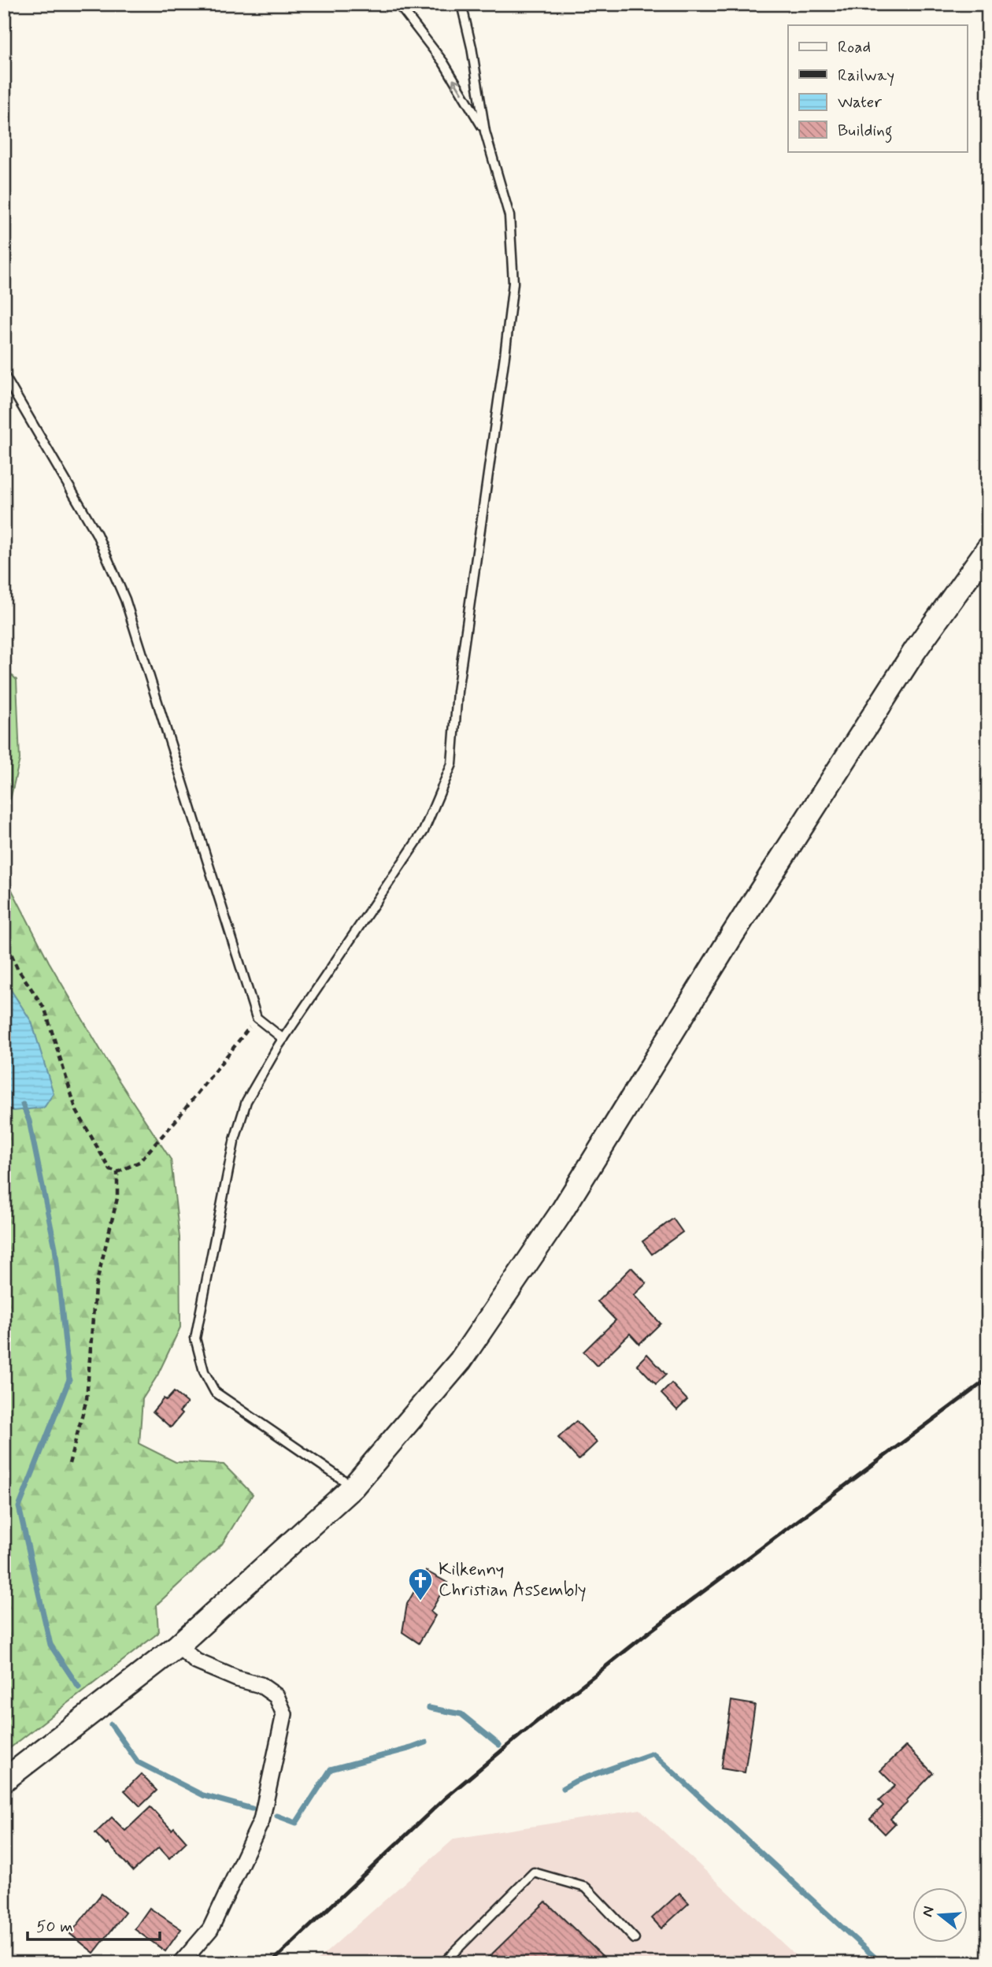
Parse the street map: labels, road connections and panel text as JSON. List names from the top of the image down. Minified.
{"places":{"church":["Kilkenny Christian Assembly"]},"legend":["Road","Railway","Water","Building"],"scale_bar":"50 m","north":"left"}
